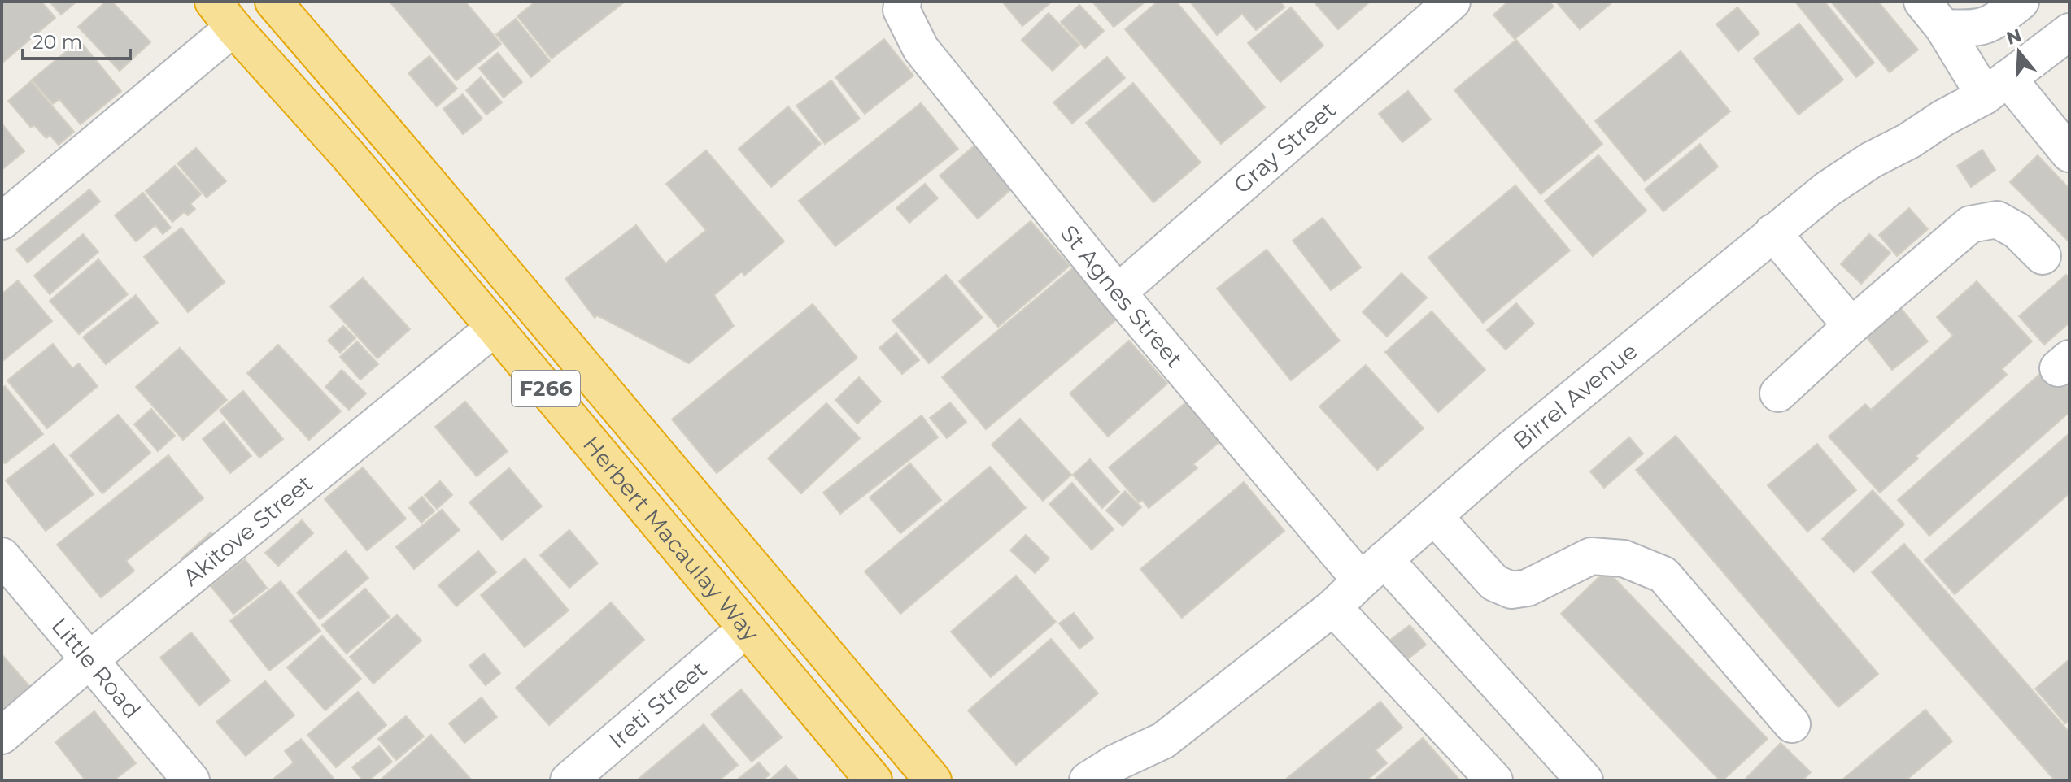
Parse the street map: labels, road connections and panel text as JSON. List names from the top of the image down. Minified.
{"streets":{"highway":["F266","Herbert Macaulay Way"],"street":["Gray Street","St Agnes Street","Birrel Avenue","Akitove Street","Little Road","Ireti Street"]},"crossings":[["Gray Street","St Agnes Street"],["St Agnes Street","Birrel Avenue"],["Akitove Street","Herbert Macaulay Way"],["Akitove Street","Little Road"],["Herbert Macaulay Way","Ireti Street"]],"scale_bar":"20 m","north":"top"}
